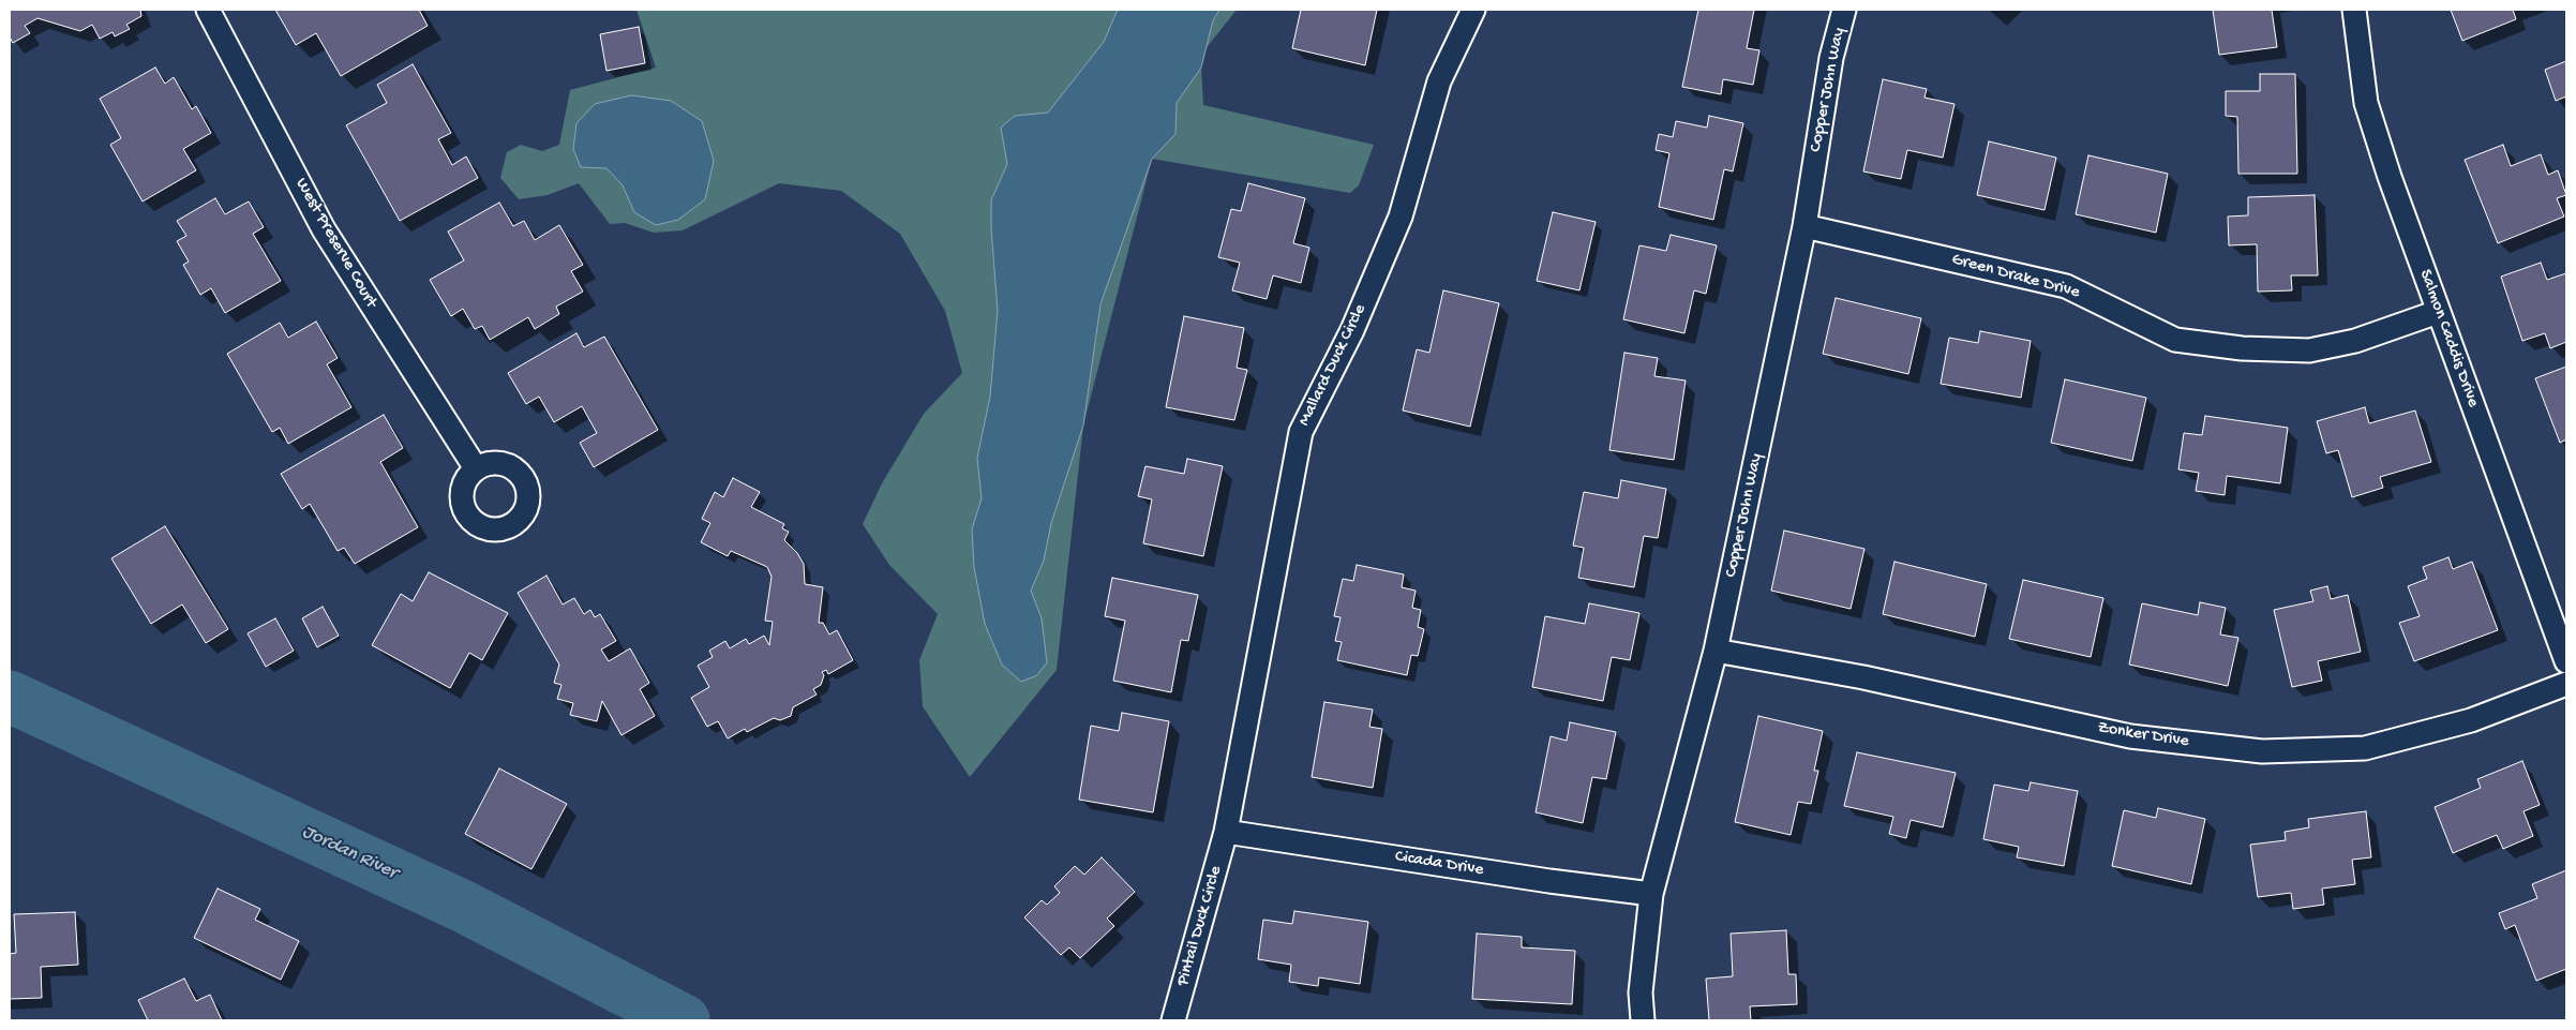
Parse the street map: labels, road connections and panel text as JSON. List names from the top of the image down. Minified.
{"streets":{"street":["Copper John Way","West Preserve Court","Green Drake Drive","Salmon Caddis Drive","Mallard Duck Circle","Zonker Drive","Cicada Drive","Pintail Duck Circle"]},"crossings":[["Copper John Way","Green Drake Drive"],["Copper John Way","Zonker Drive"],["Copper John Way","Cicada Drive"],["Green Drake Drive","Salmon Caddis Drive"],["Mallard Duck Circle","Cicada Drive"],["Mallard Duck Circle","Pintail Duck Circle"],["Cicada Drive","Pintail Duck Circle"]],"water":["Jordan River"]}
